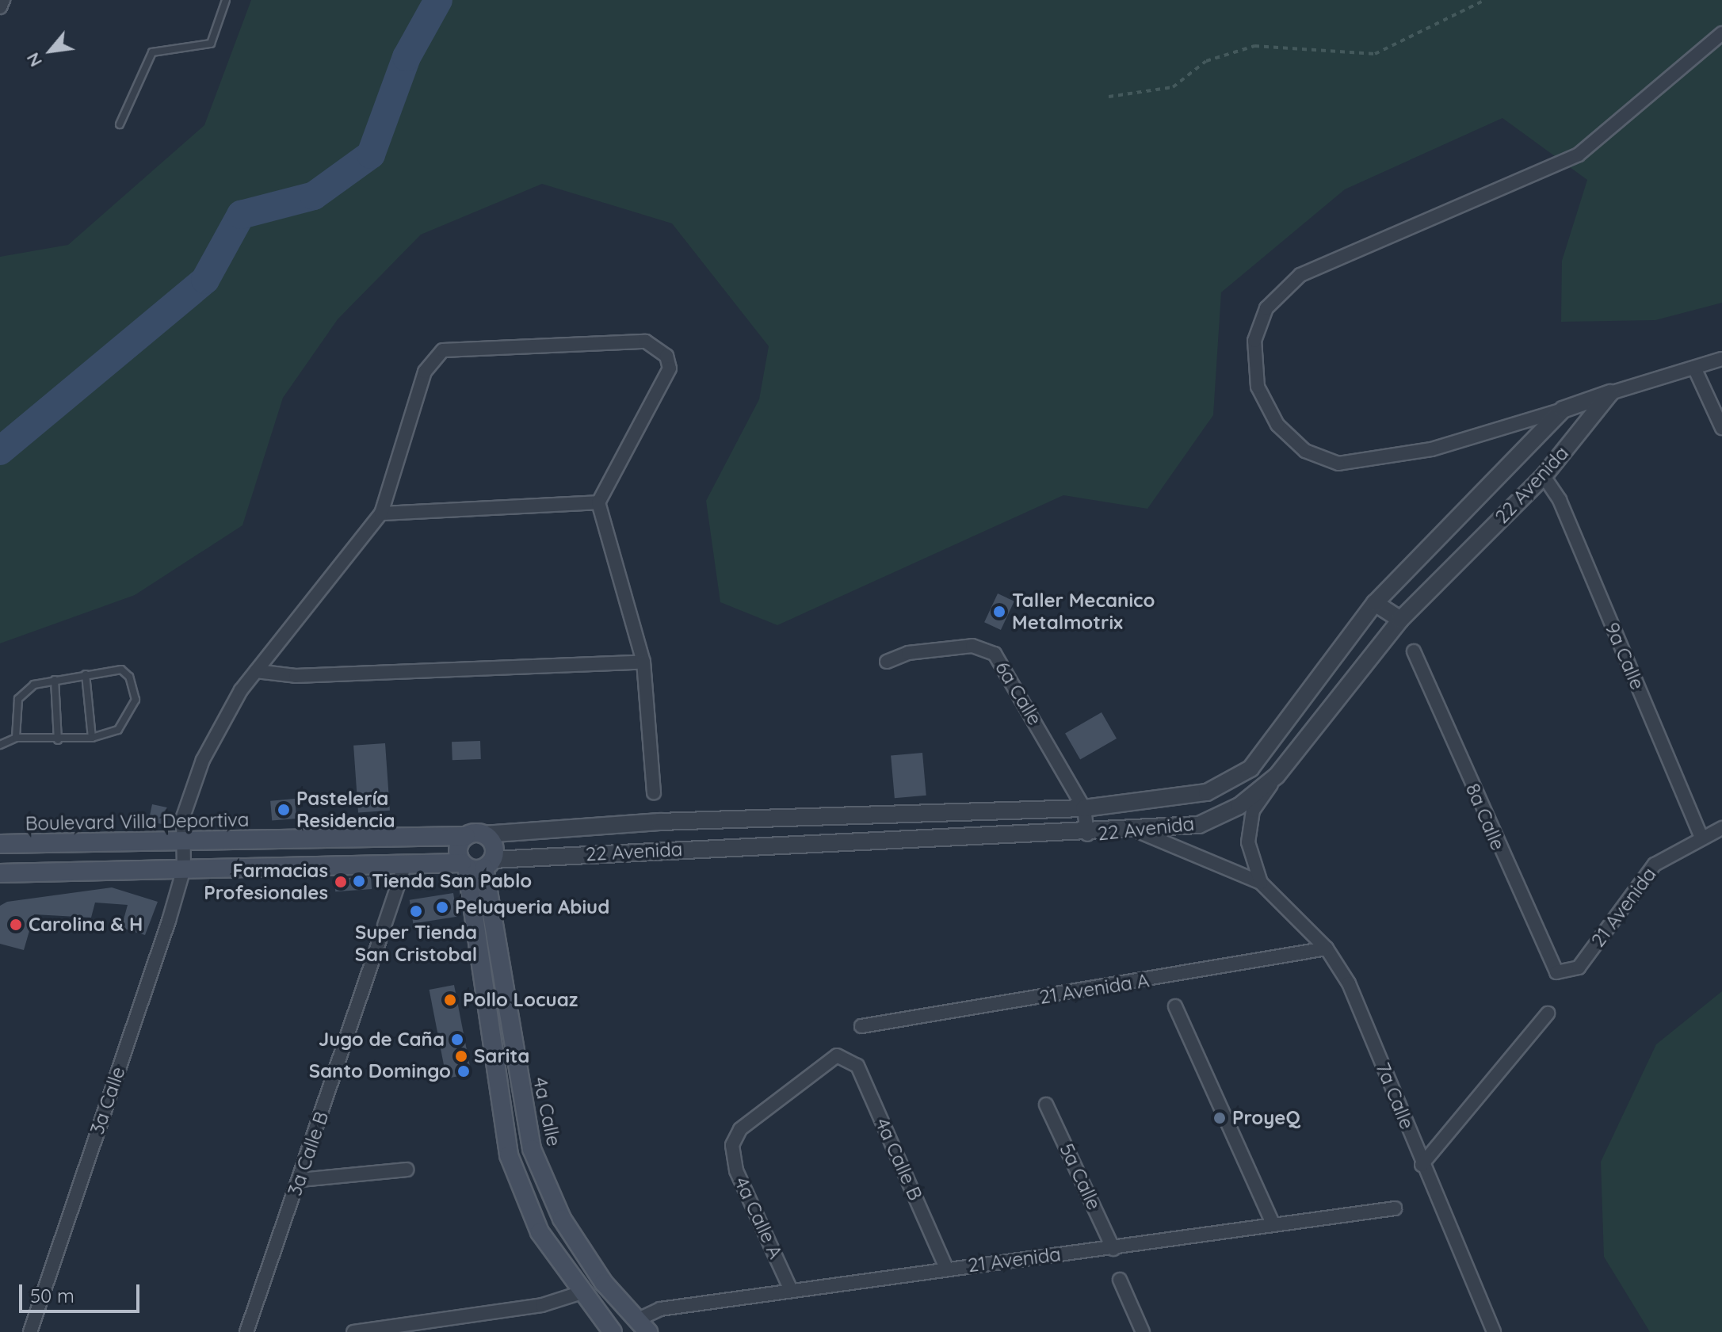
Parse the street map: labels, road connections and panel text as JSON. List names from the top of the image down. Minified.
{"streets":{"main road":["Boulevard Villa Deportiva","4a Calle"],"street":["22 Avenida","9a Calle","6a Calle","8a Calle","21 Avenida","21 Avenida A","7a Calle","3a Calle","3a Calle B","4a Calle B","5a Calle","4a Calle A"]},"crossings":[["22 Avenida","9a Calle"],["22 Avenida","6a Calle"],["22 Avenida","Boulevard Villa Deportiva"],["22 Avenida","7a Calle"],["22 Avenida","4a Calle"],["9a Calle","21 Avenida"],["8a Calle","21 Avenida"],["21 Avenida","4a Calle"],["21 Avenida","4a Calle B"],["21 Avenida","5a Calle"],["21 Avenida","4a Calle A"],["21 Avenida A","7a Calle"],["4a Calle B","4a Calle A"]],"places":["Taller Mecanico Metalmotrix","Pastelería Residencia","Tienda San Pablo","Farmacias Profesionales","Peluqueria Abiud","Super Tienda San Cristobal","Carolina & H","Pollo Locuaz","Jugo de Caña","Sarita","Santo Domingo","ProyeQ"],"scale_bar":"50 m","north":"bottom left"}
